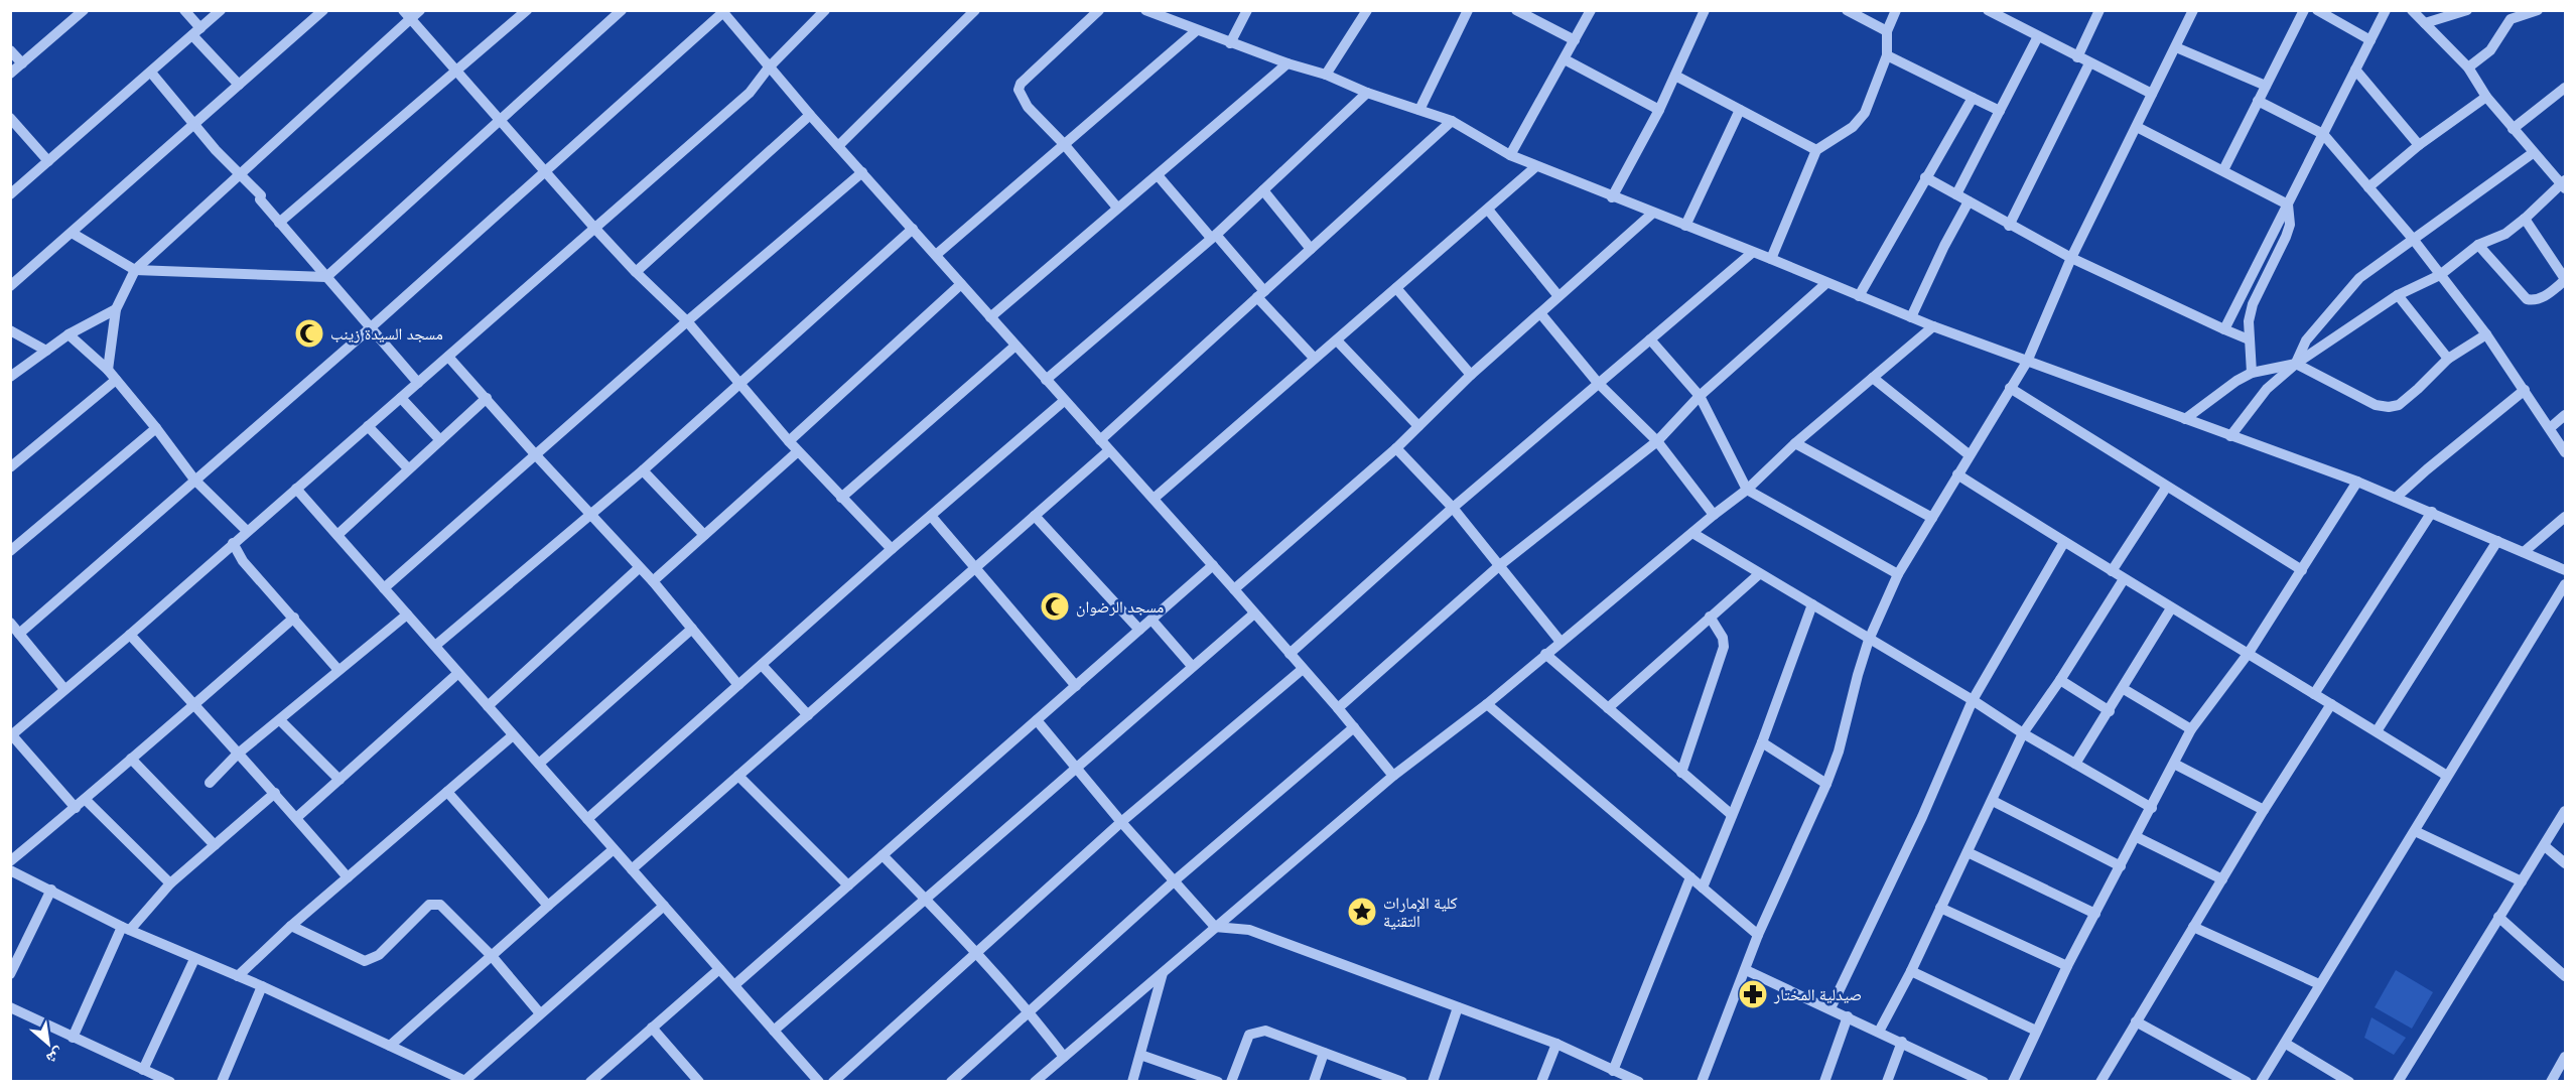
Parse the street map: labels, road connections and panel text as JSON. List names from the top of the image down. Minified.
{"places":{"mosque":["مسجد السيدة زينب","مسجد الرضوان"],"place":["كلية الإمارات التقنية"],"pharmacy":["صيدلية المختار"]},"north":"bottom right"}
